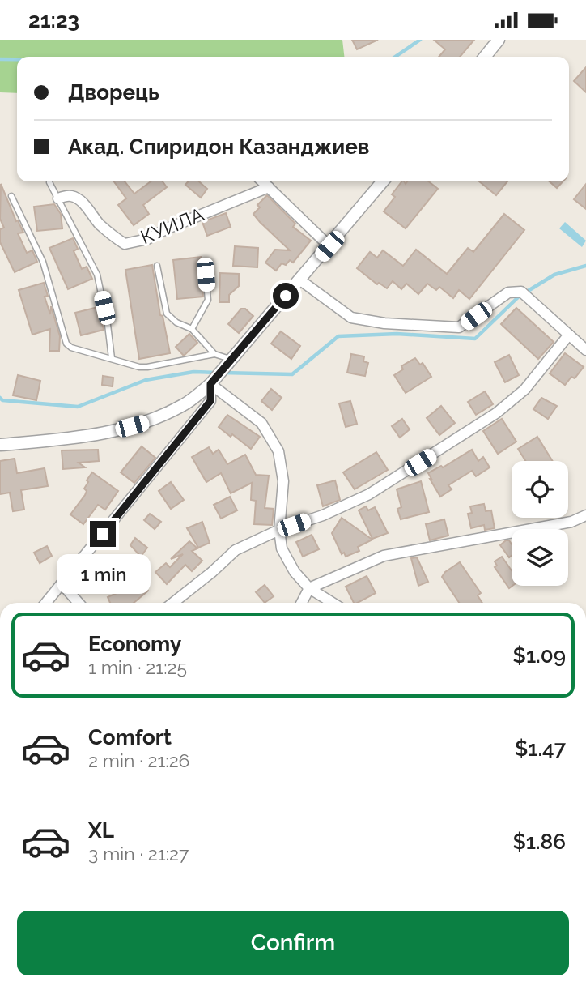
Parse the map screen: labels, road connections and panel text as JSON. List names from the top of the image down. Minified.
{"streets":{"street":["КУИЛА"]},"page":{"status":"21:23","banner":["Дворець","Акад. Спиридон Казанджиев"],"bubble":"1 min","list":[{"name":"Economy","note":"1 min · 21:25","value":"$1.09"},{"name":"Comfort","note":"2 min · 21:26","value":"$1.47"},{"name":"XL","note":"3 min · 21:27","value":"$1.86"}],"buttons":"Confirm"}}
